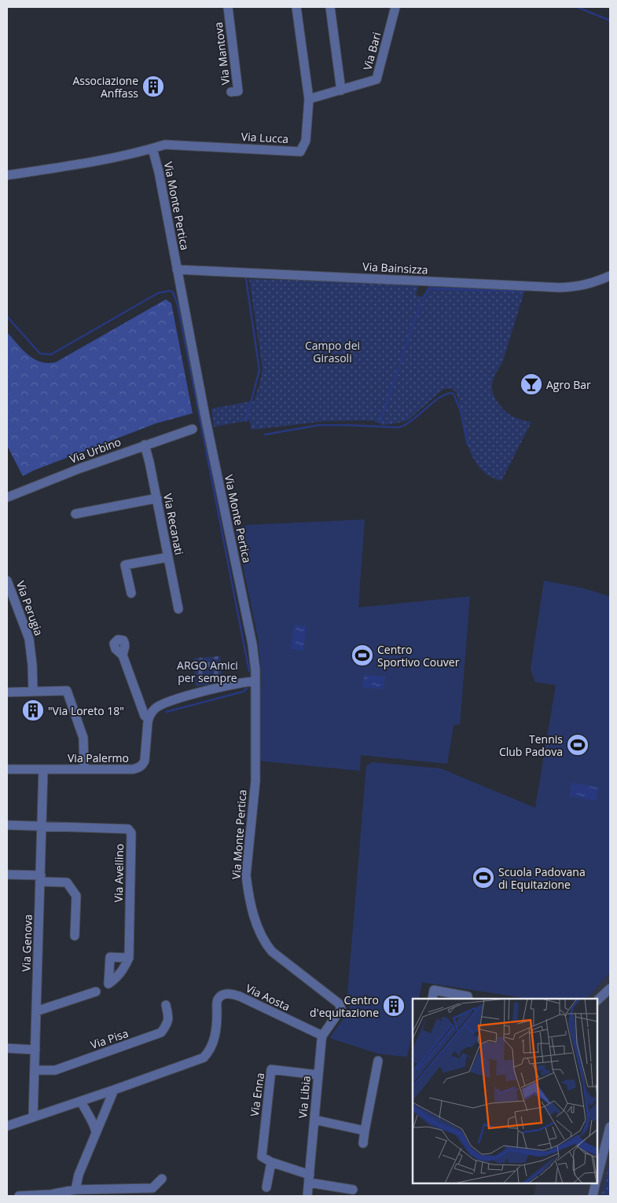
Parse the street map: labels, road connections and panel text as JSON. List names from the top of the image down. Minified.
{"streets":{"street":["Via Bari","Via Mantova","Via Lucca","Via Monte Pertica","Via Bainsizza","Via Urbino","Via Recanati","Via Perugia","Via Palermo","Via Avellino","Via Genova","Via Aosta","Via Pisa","Via Enna","Via Libia"]},"crossings":[["Via Bari","Via Lucca"],["Via Lucca","Via Monte Pertica"],["Via Monte Pertica","Via Bainsizza"],["Via Monte Pertica","Via Libia"],["Via Urbino","Via Recanati"],["Via Palermo","Via Genova"],["Via Avellino","Via Genova"],["Via Genova","Via Aosta"],["Via Genova","Via Pisa"],["Via Aosta","Via Libia"],["Via Enna","Via Libia"]],"parks":["Campo dei Girasoli","ARGO Amici per sempre"],"places":{"building":["Associazione Anffass","\"Via Loreto 18\"","Centro d'equitazione"],"bar":["Agro Bar"],"sports":["Centro Sportivo Couver","Tennis Club Padova","Scuola Padovana di Equitazione"]}}
